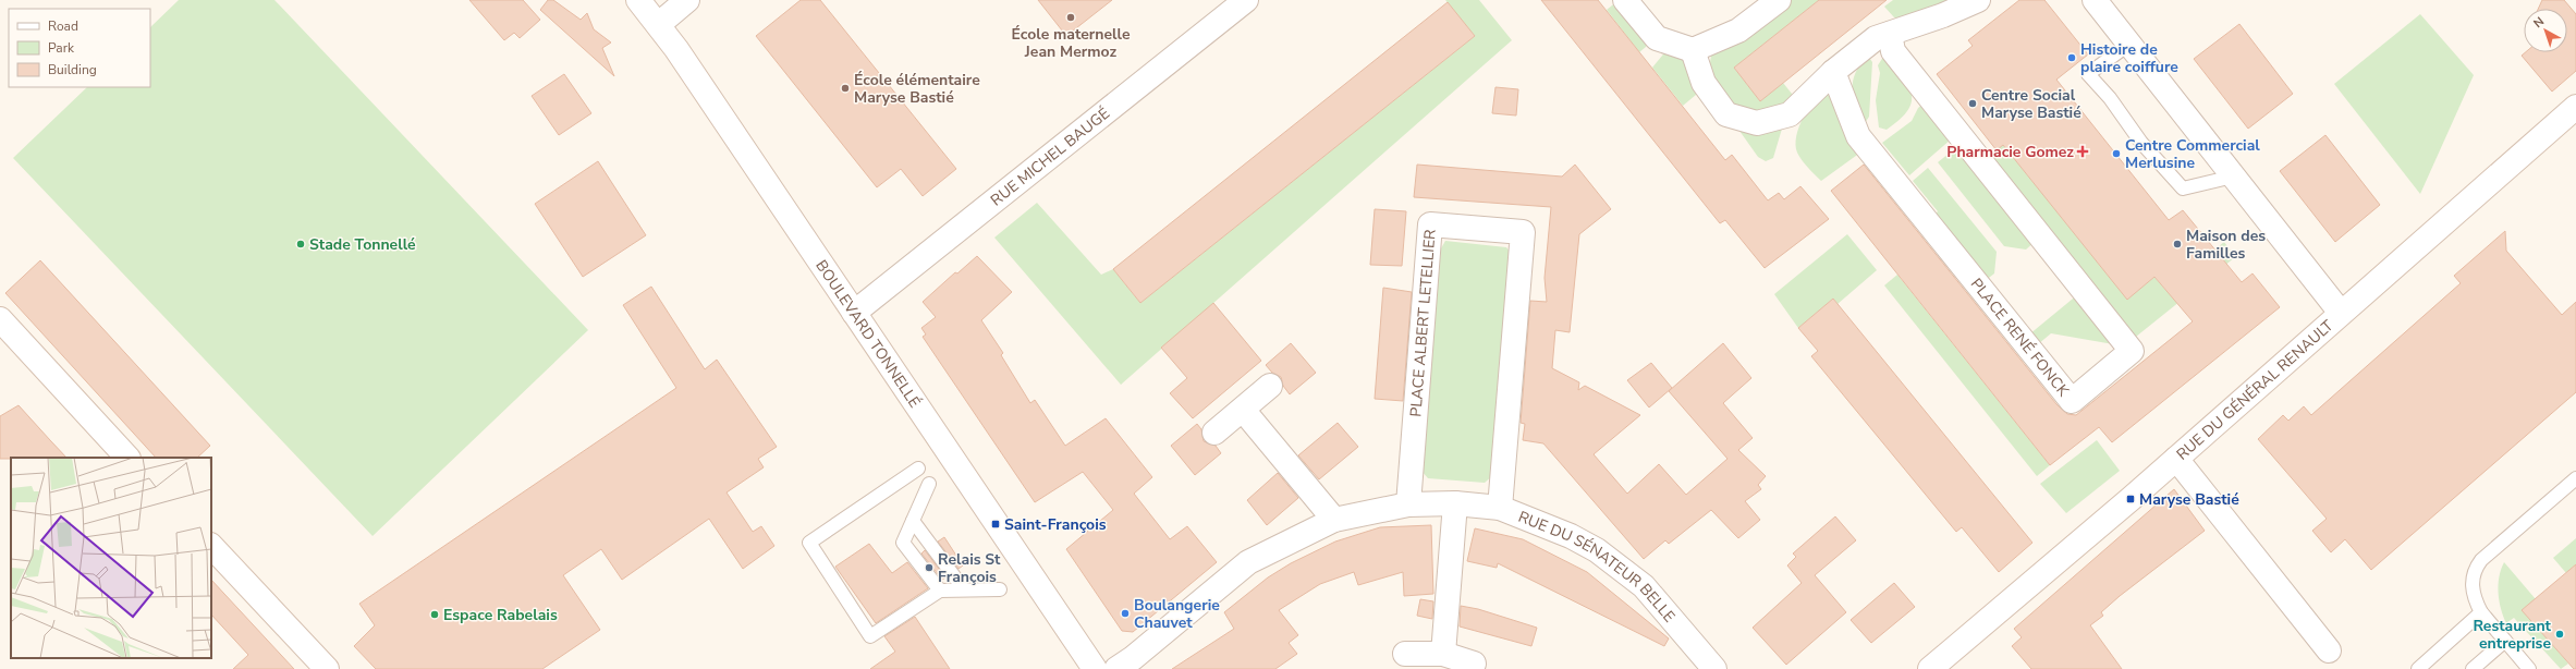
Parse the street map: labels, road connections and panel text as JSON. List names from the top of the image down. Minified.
{"streets":{"street":["RUE MICHEL BAUGÉ","PLACE ALBERT LETELLIER","BOULEVARD TONNELLÉ","PLACE RENÉ FONCK","RUE DU GÉNÉRAL RENAULT","RUE DU SÉNATEUR BELLE"]},"crossings":[["RUE MICHEL BAUGÉ","BOULEVARD TONNELLÉ"],["PLACE ALBERT LETELLIER","RUE DU SÉNATEUR BELLE"]],"places":{"other":["École maternelle Jean Mermoz","Histoire de plaire coiffure","École élémentaire Maryse Bastié","Centre Social Maryse Bastié","Centre Commercial Merlusine","Stade Tonnellé","Maison des Familles","Relais St François","Boulangerie Chauvet","Espace Rabelais","Restaurant entreprise"],"health":["Pharmacie Gomez"],"transit":["Maryse Bastié","Saint-François"]},"legend":["Road","Park","Building"],"north":"top left"}
